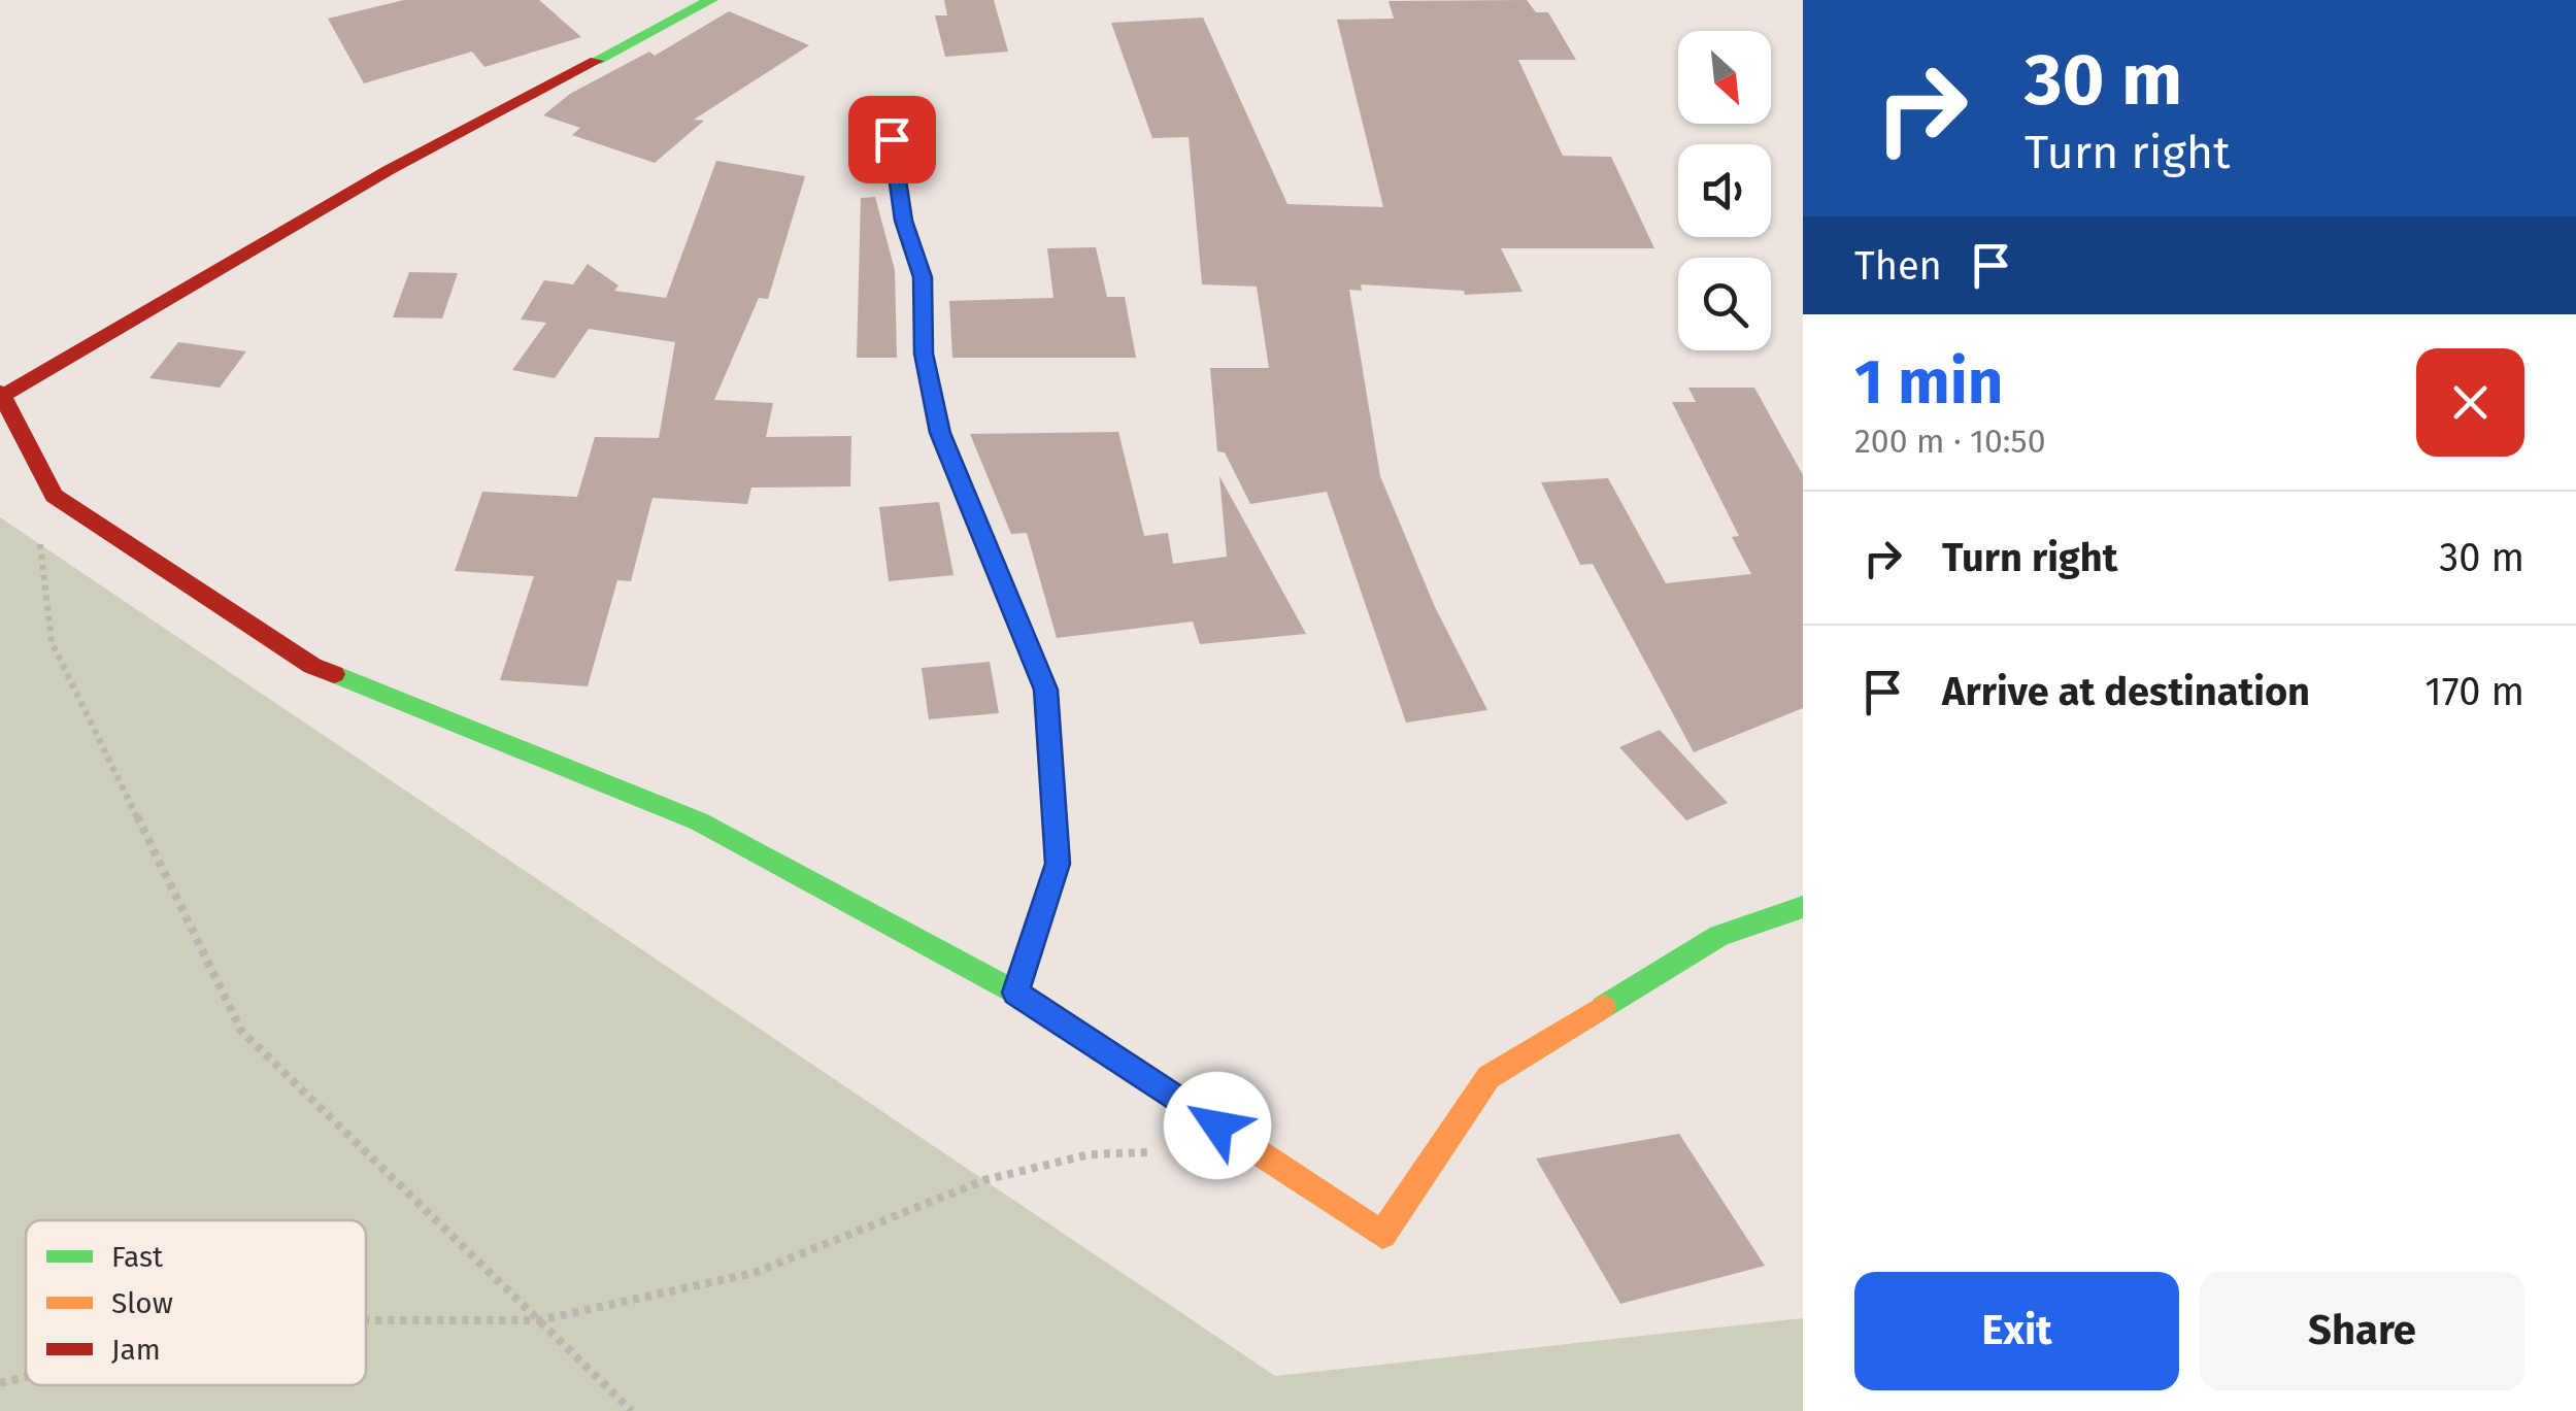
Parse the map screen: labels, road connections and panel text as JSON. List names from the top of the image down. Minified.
{"legend":["Fast","Slow","Jam"],"north":"bottom right","page":{"turn":["30 m","Turn right"],"then":"Then","heading":["1 min","200 m · 10:50"],"list":[{"name":"Turn right","value":"30 m"},{"name":"Arrive at destination","value":"170 m"}],"buttons":["Exit","Share"]}}
